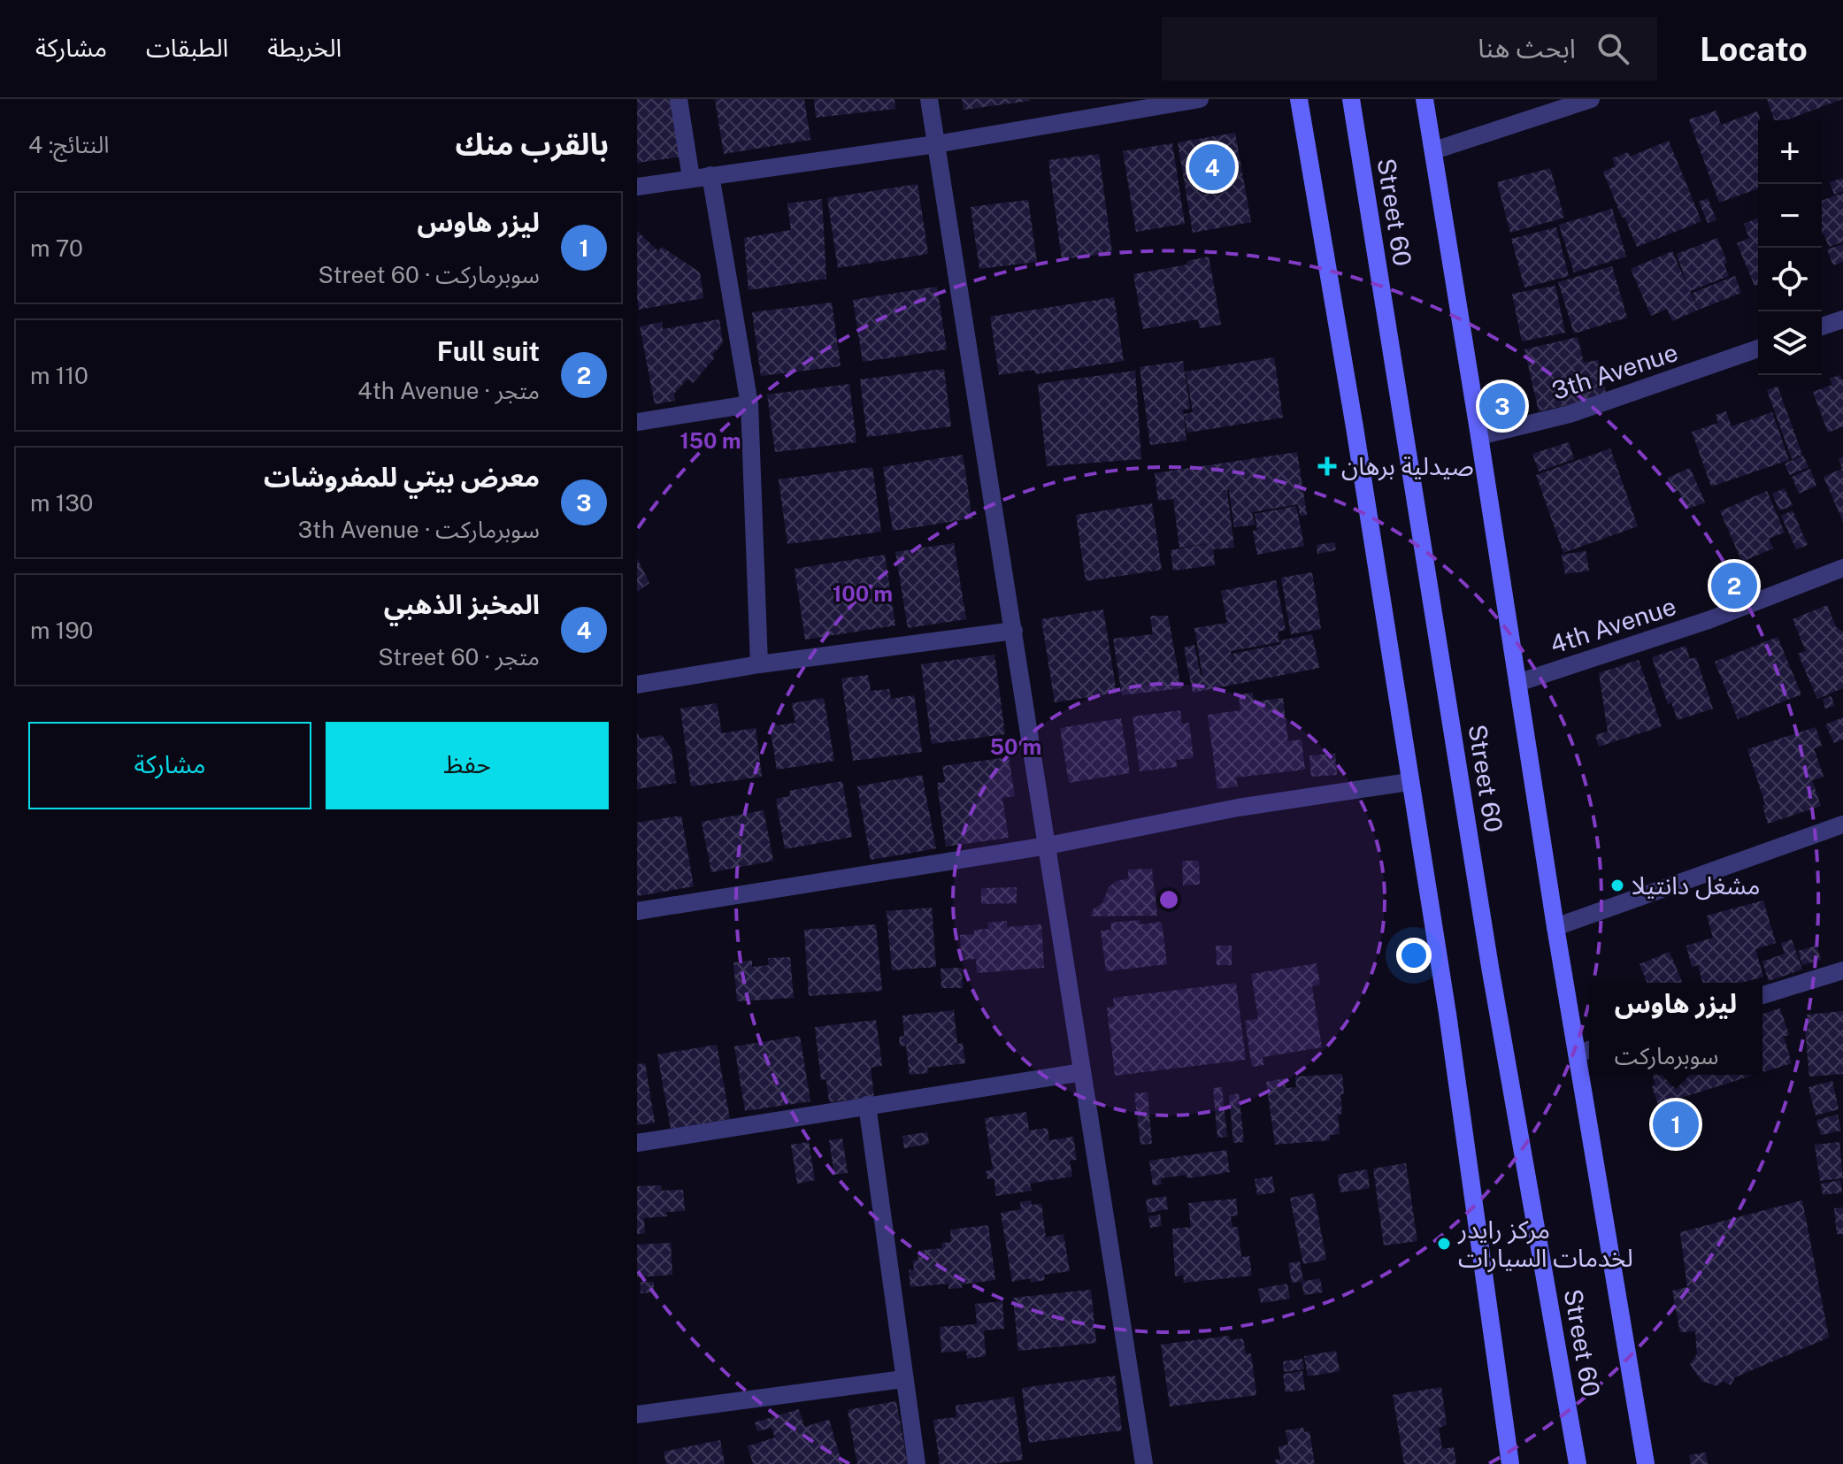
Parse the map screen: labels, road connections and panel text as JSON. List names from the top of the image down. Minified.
{"streets":{"main road":["Street 60"],"street":["3th Avenue","4th Avenue"]},"crossings":[["Street 60","3th Avenue"],["Street 60","4th Avenue"]],"places":{"health":["صيدلية برهان"],"other":["مشغل دانتيلا","مركز رايدر لخدمات السيارات"]},"page":{"header":"Locato","search":"ابحث هنا","nav":["الخريطة","الطبقات","مشاركة"],"heading":["بالقرب منك","النتائج: 4"],"map_buttons":["+","−"],"pins":["4","3","2","1"],"list":[{"mark":"1","name":"ليزر هاوس","note":"سوبرماركت · Street 60","value":"70 m"},{"mark":"2","name":"Full suit","note":"متجر · 4th Avenue","value":"110 m"},{"mark":"3","name":"معرض بيتي للمفروشات","note":"سوبرماركت · 3th Avenue","value":"130 m"},{"mark":"4","name":"المخبز الذهبي","note":"متجر · Street 60","value":"190 m"}],"buttons":["حفظ","مشاركة"],"popup":["ليزر هاوس","سوبرماركت"]},"rings":["150 m","100 m","50 m"]}
